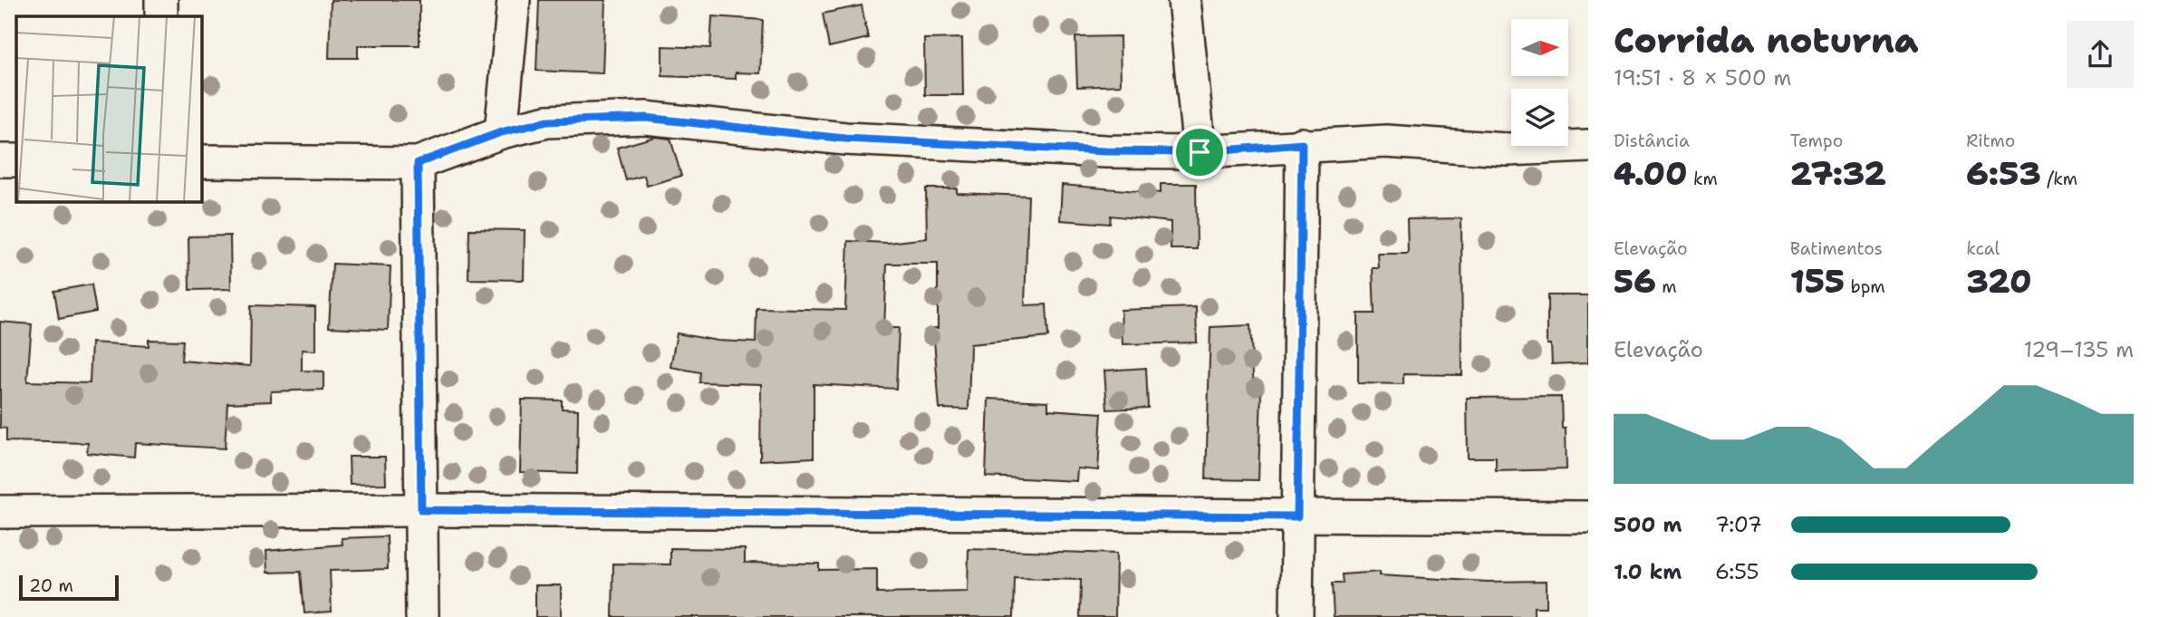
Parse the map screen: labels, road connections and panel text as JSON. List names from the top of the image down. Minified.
{"scale_bar":"20 m","north":"right","page":{"heading":["Corrida noturna","19:51 · 8 × 500 m"],"stats":[["Distância","4.00 km"],["Tempo","27:32"],["Ritmo","6:53 /km"],["Elevação","56 m"],["Batimentos","155 bpm"],["kcal","320"]],"chart":["Elevação","129–135 m"],"list":[{"name":"500 m","note":"7:07"},{"name":"1.0 km","note":"6:55"}],"scale":"20 m"}}
